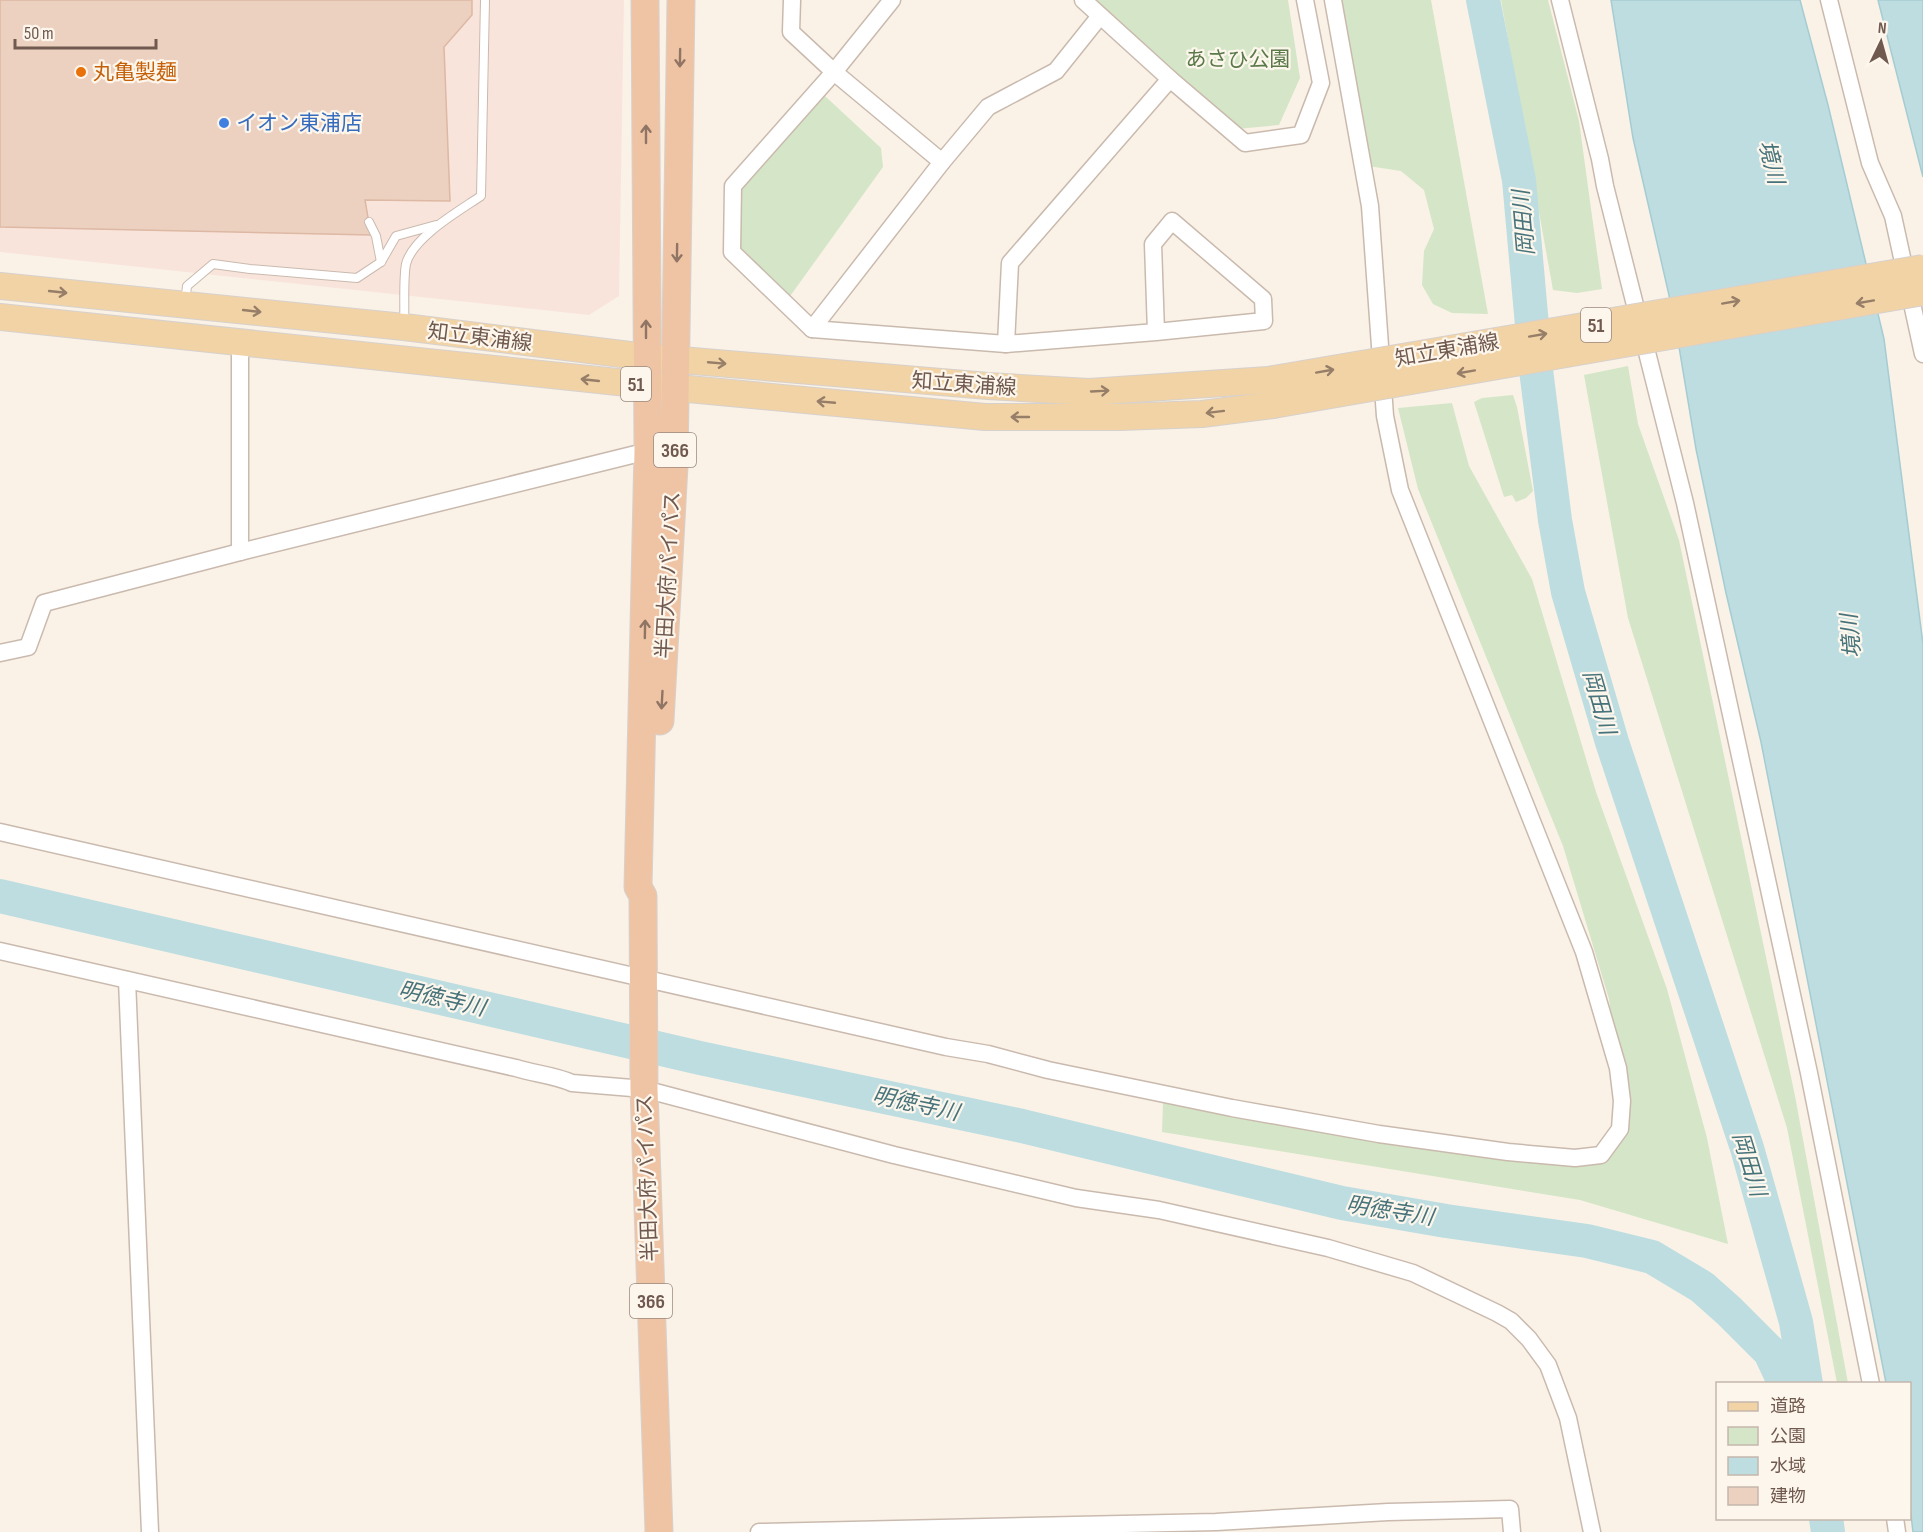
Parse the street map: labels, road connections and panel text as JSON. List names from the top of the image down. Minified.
{"streets":{"highway":["366","半田大府パイパス"],"main road":["51","知立東浦線"]},"crossings":[["知立東浦線","半田大府パイパス"]],"water":["境川","岡田川","明徳寺川"],"parks":["あさひ公園"],"places":["丸亀製麺","イオン東浦店"],"legend":["道路","公園","水域","建物"],"scale_bar":"50 m","north":"top"}
